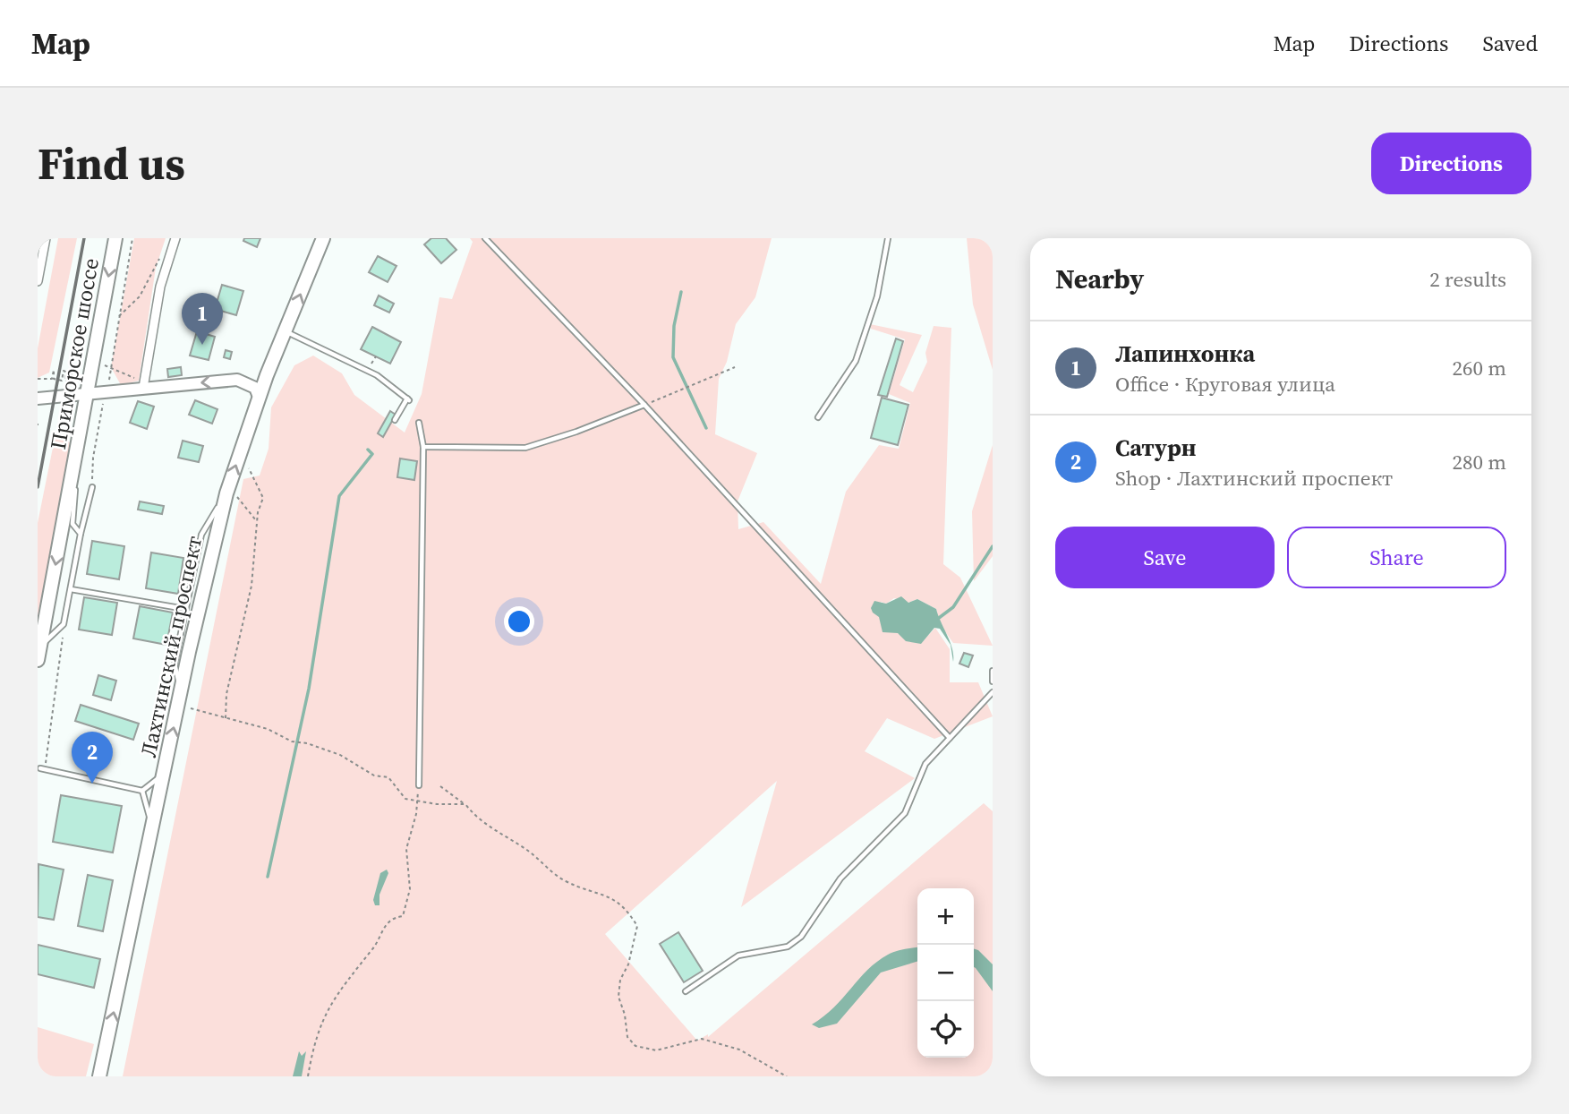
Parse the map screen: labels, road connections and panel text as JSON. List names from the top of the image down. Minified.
{"streets":{"main road":["Приморское шоссе","Лахтинский проспект"]},"one_way":["Приморское шоссе","Лахтинский проспект"],"page":{"header":"Map","nav":["Map","Directions","Saved"],"buttons":["Directions",["Save","Share"]],"title":"Find us","heading":["Nearby","2 results"],"pins":["1","2"],"list":[{"mark":"1","name":"Лапинхонка","note":"Office · Круговая улица","value":"260 m"},{"mark":"2","name":"Сатурн","note":"Shop · Лахтинский проспект","value":"280 m"}],"map_buttons":["+","−"]}}
